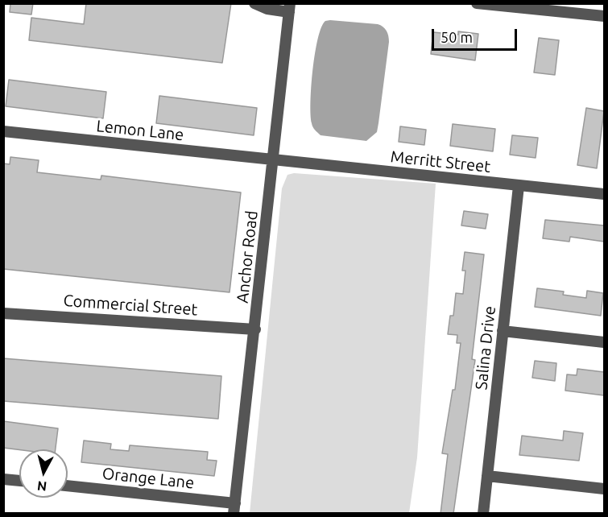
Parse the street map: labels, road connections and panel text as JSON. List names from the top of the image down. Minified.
{"streets":{"street":["Lemon Lane","Merritt Street","Anchor Road","Commercial Street","Salina Drive","Orange Lane"]},"crossings":[["Lemon Lane","Merritt Street"],["Lemon Lane","Anchor Road"],["Merritt Street","Anchor Road"],["Merritt Street","Salina Drive"],["Anchor Road","Commercial Street"],["Anchor Road","Orange Lane"]],"scale_bar":"50 m","north":"bottom"}
